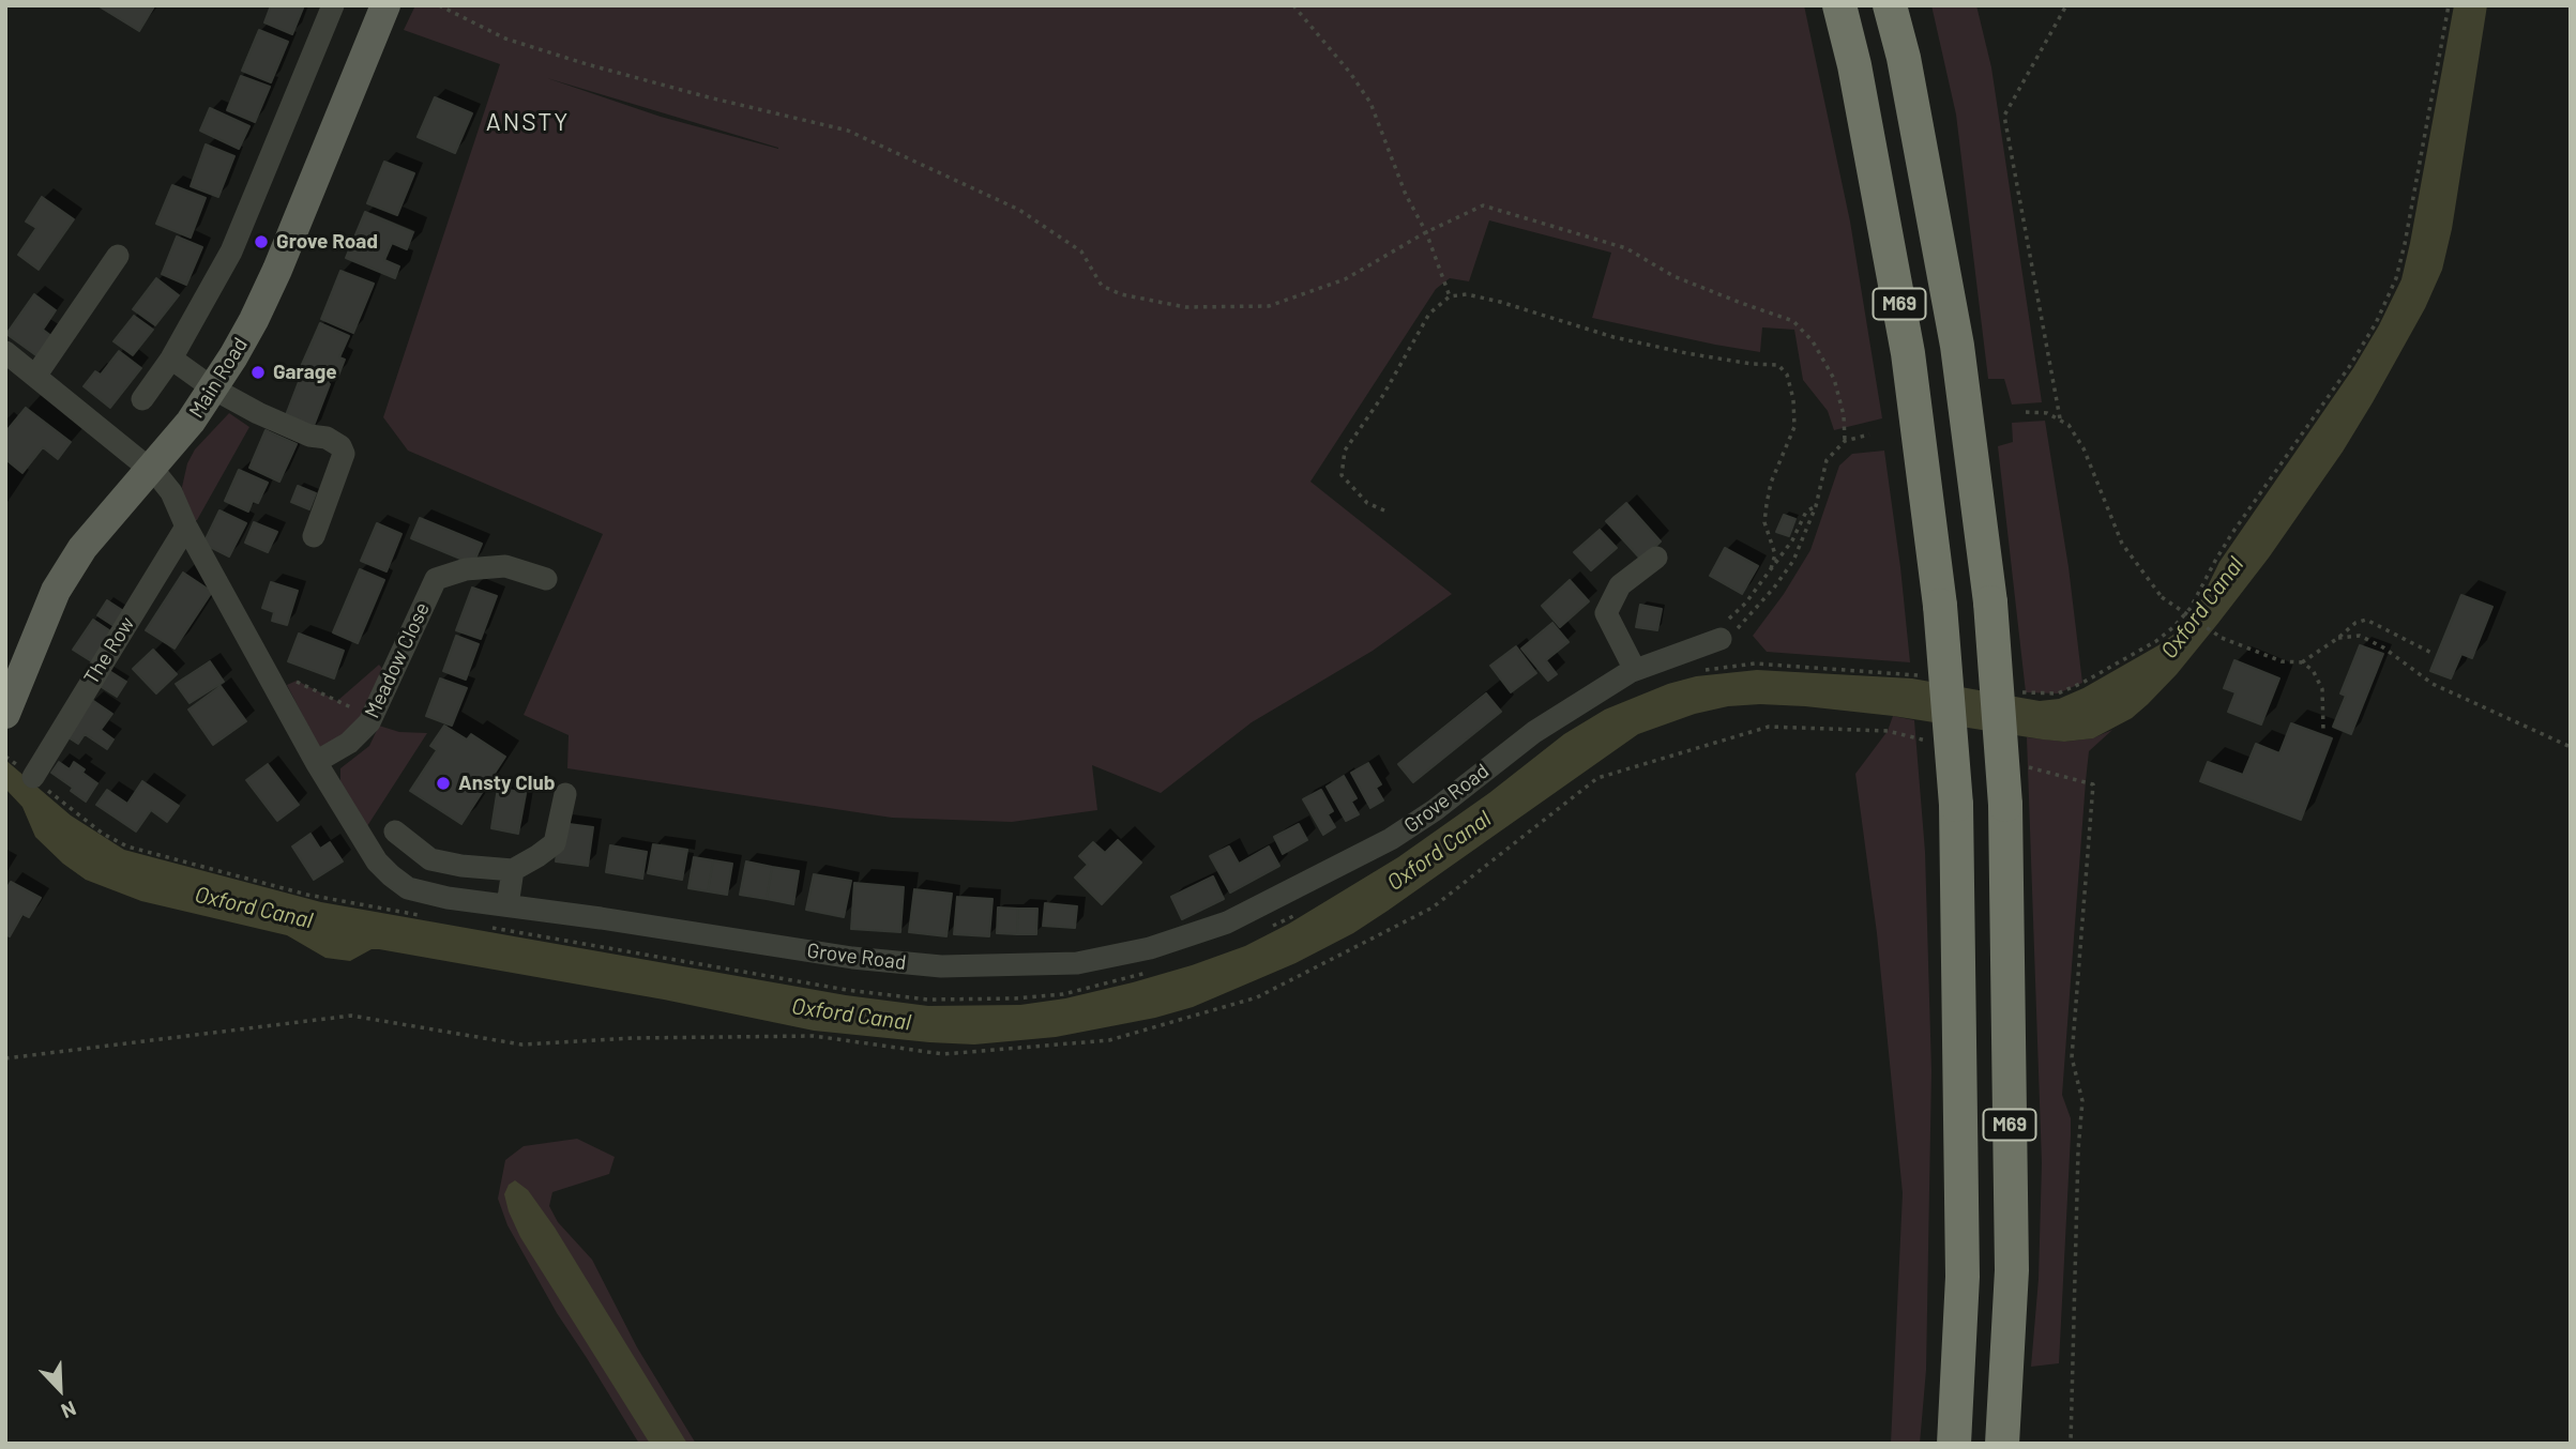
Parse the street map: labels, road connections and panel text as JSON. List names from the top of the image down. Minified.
{"streets":{"highway":["M69"],"main road":["Main Road"],"street":["The Row","Meadow Close","Grove Road"]},"crossings":[["Main Road","Grove Road"],["The Row","Grove Road"],["Meadow Close","Grove Road"]],"districts":["ANSTY"],"water":["Oxford Canal"],"places":["Grove Road","Garage","Ansty Club"],"north":"bottom right"}
